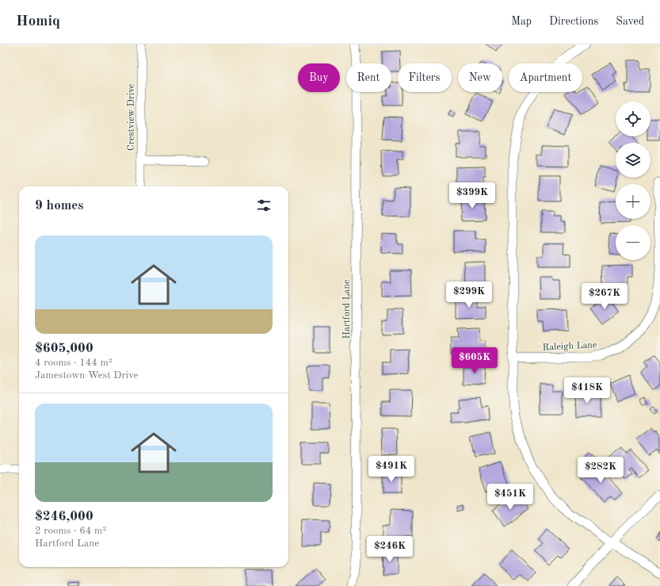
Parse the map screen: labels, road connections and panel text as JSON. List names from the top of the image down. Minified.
{"streets":{"street":["Crestview Drive","Hartford Lane","Raleigh Lane"]},"page":{"header":"Homiq","nav":["Map","Directions","Saved"],"chip":["Buy","Rent","Filters","New","Apartment"],"map_buttons":["+","−"],"price":["$399K","$299K","$267K","$605K","$418K","$491K","$282K","$451K","$246K"],"heading":"9 homes","list":[{"name":"$605,000","note":"4 rooms · 144 m² · Jamestown West Drive"},{"name":"$246,000","note":"2 rooms · 64 m² · Hartford Lane"}]}}
